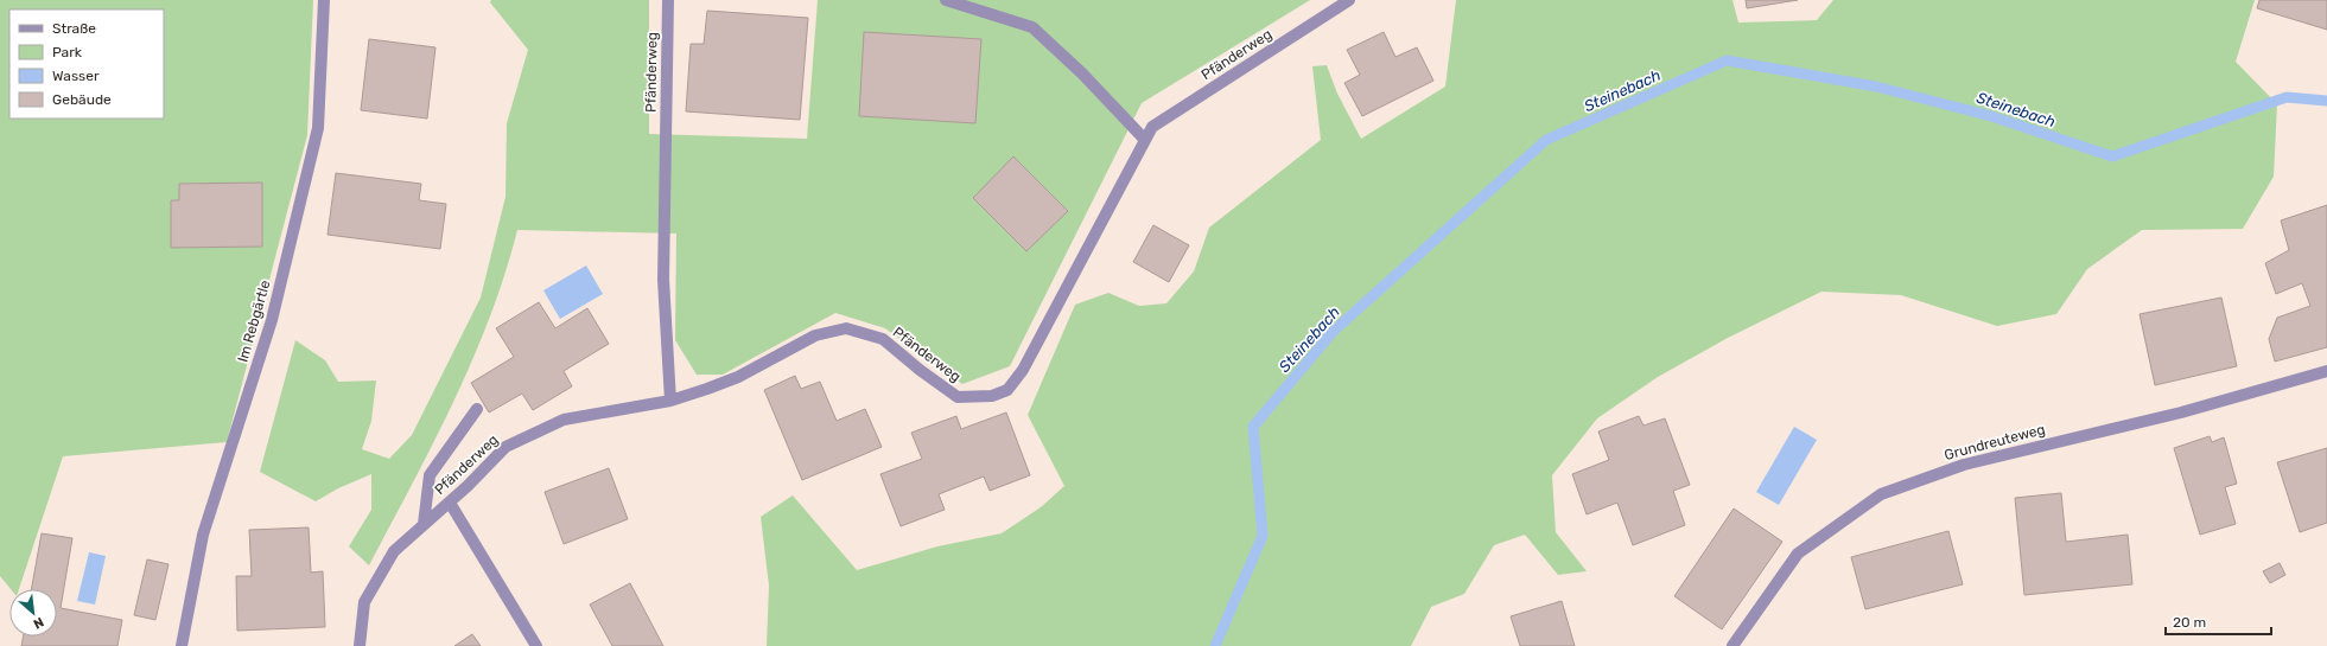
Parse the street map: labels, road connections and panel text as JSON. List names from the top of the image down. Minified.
{"streets":{"street":["Pfänderweg","Im Rebgärtle","Grundreuteweg"]},"water":["Steinebach"],"legend":["Straße","Park","Wasser","Gebäude"],"scale_bar":"20 m","north":"bottom right"}
